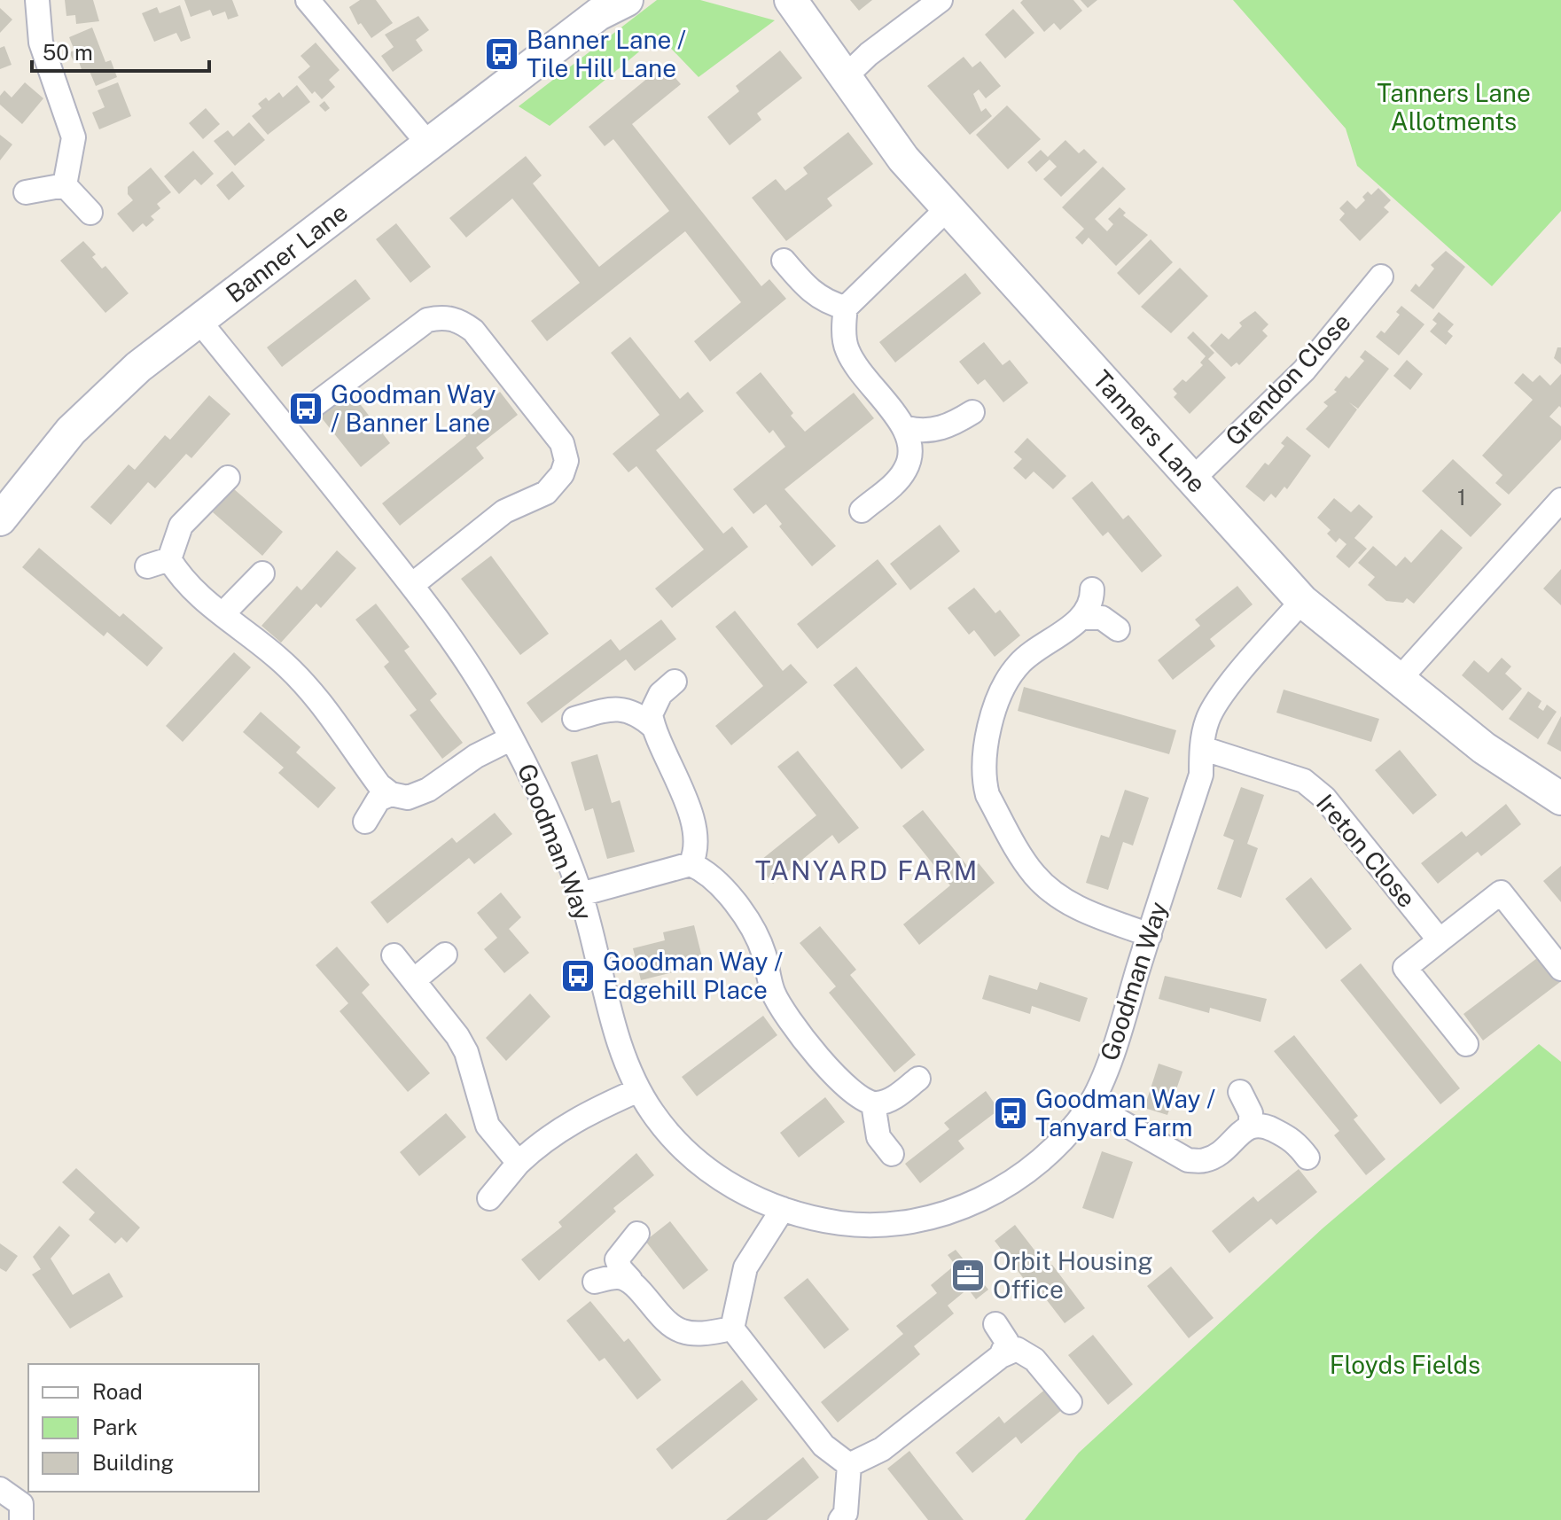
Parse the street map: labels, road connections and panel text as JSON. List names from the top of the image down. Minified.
{"streets":{"main road":["Banner Lane","Tanners Lane"],"street":["Grendon Close","Goodman Way","Ireton Close"]},"crossings":[["Banner Lane","Goodman Way"],["Grendon Close","Tanners Lane"],["Tanners Lane","Goodman Way"],["Goodman Way","Ireton Close"]],"districts":["TANYARD FARM"],"parks":["Tanners Lane Allotments","Floyds Fields"],"places":{"bus stop":["Banner Lane / Tile Hill Lane","Goodman Way / Banner Lane","Goodman Way / Edgehill Place","Goodman Way / Tanyard Farm"],"office":["Orbit Housing Office"]},"house_numbers":["1"],"legend":["Road","Park","Building"],"scale_bar":"50 m"}
